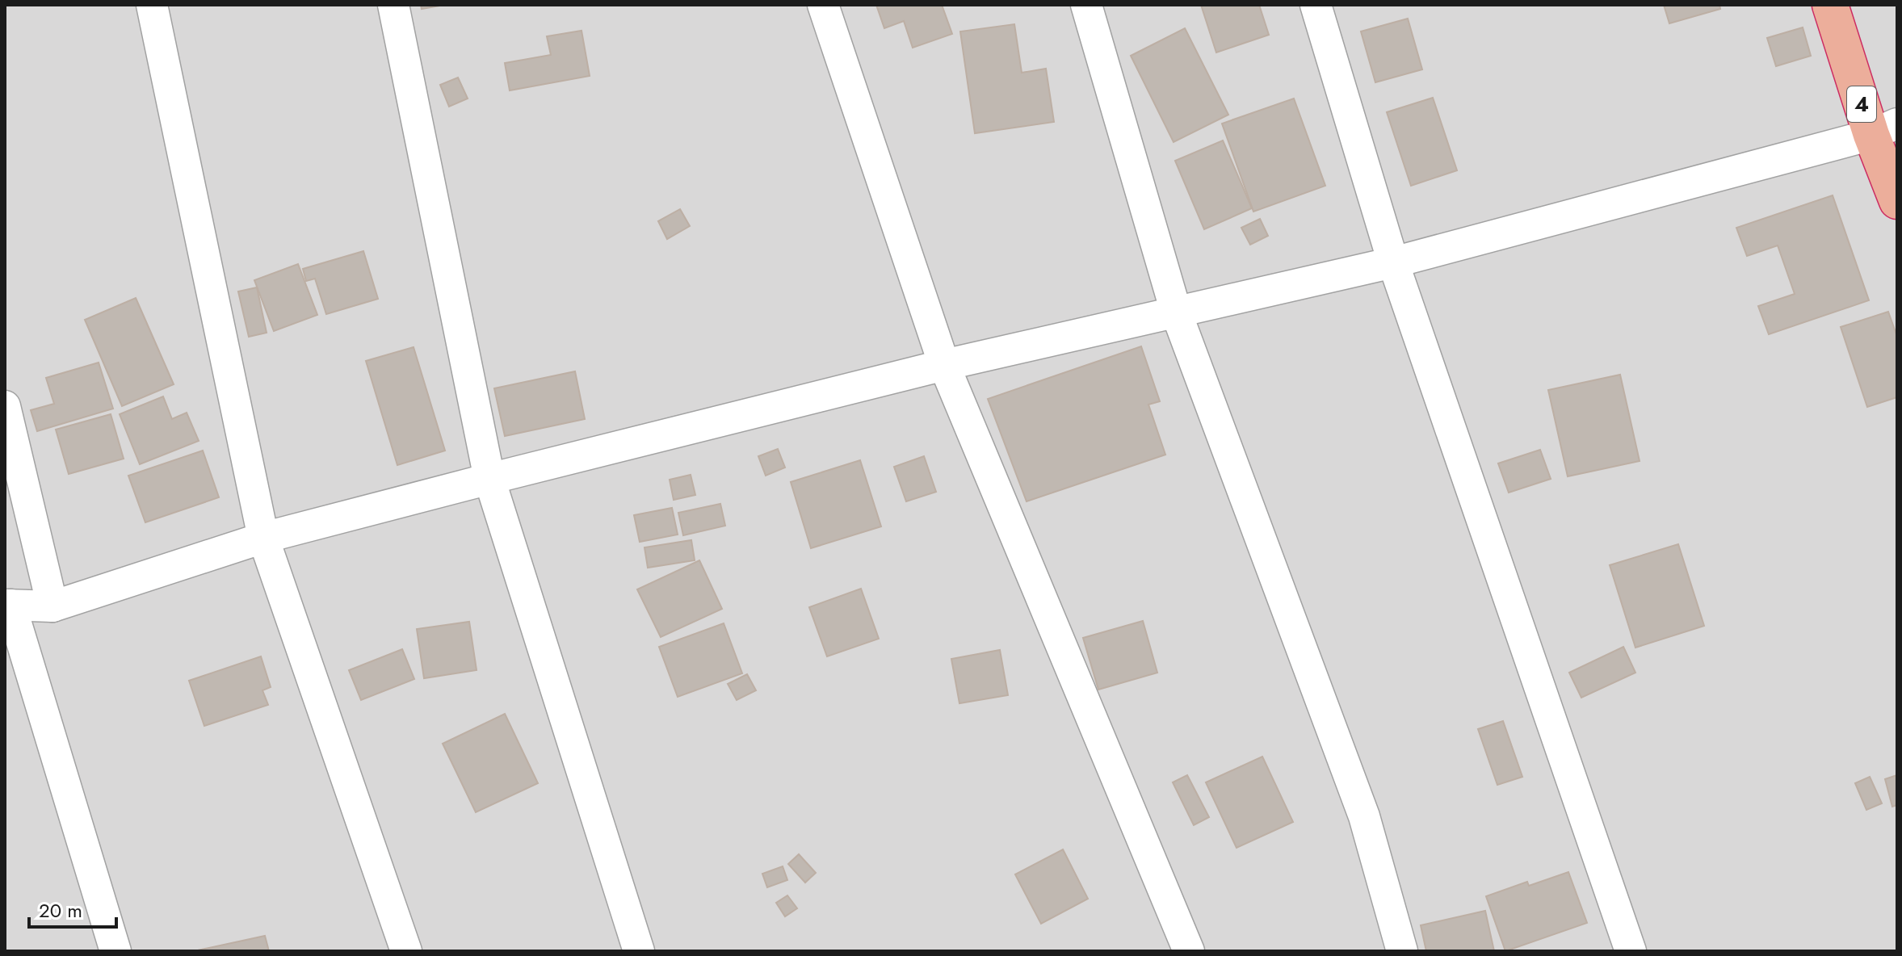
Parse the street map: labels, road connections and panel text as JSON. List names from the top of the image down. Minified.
{"streets":{"highway":["4"]},"scale_bar":"20 m"}
